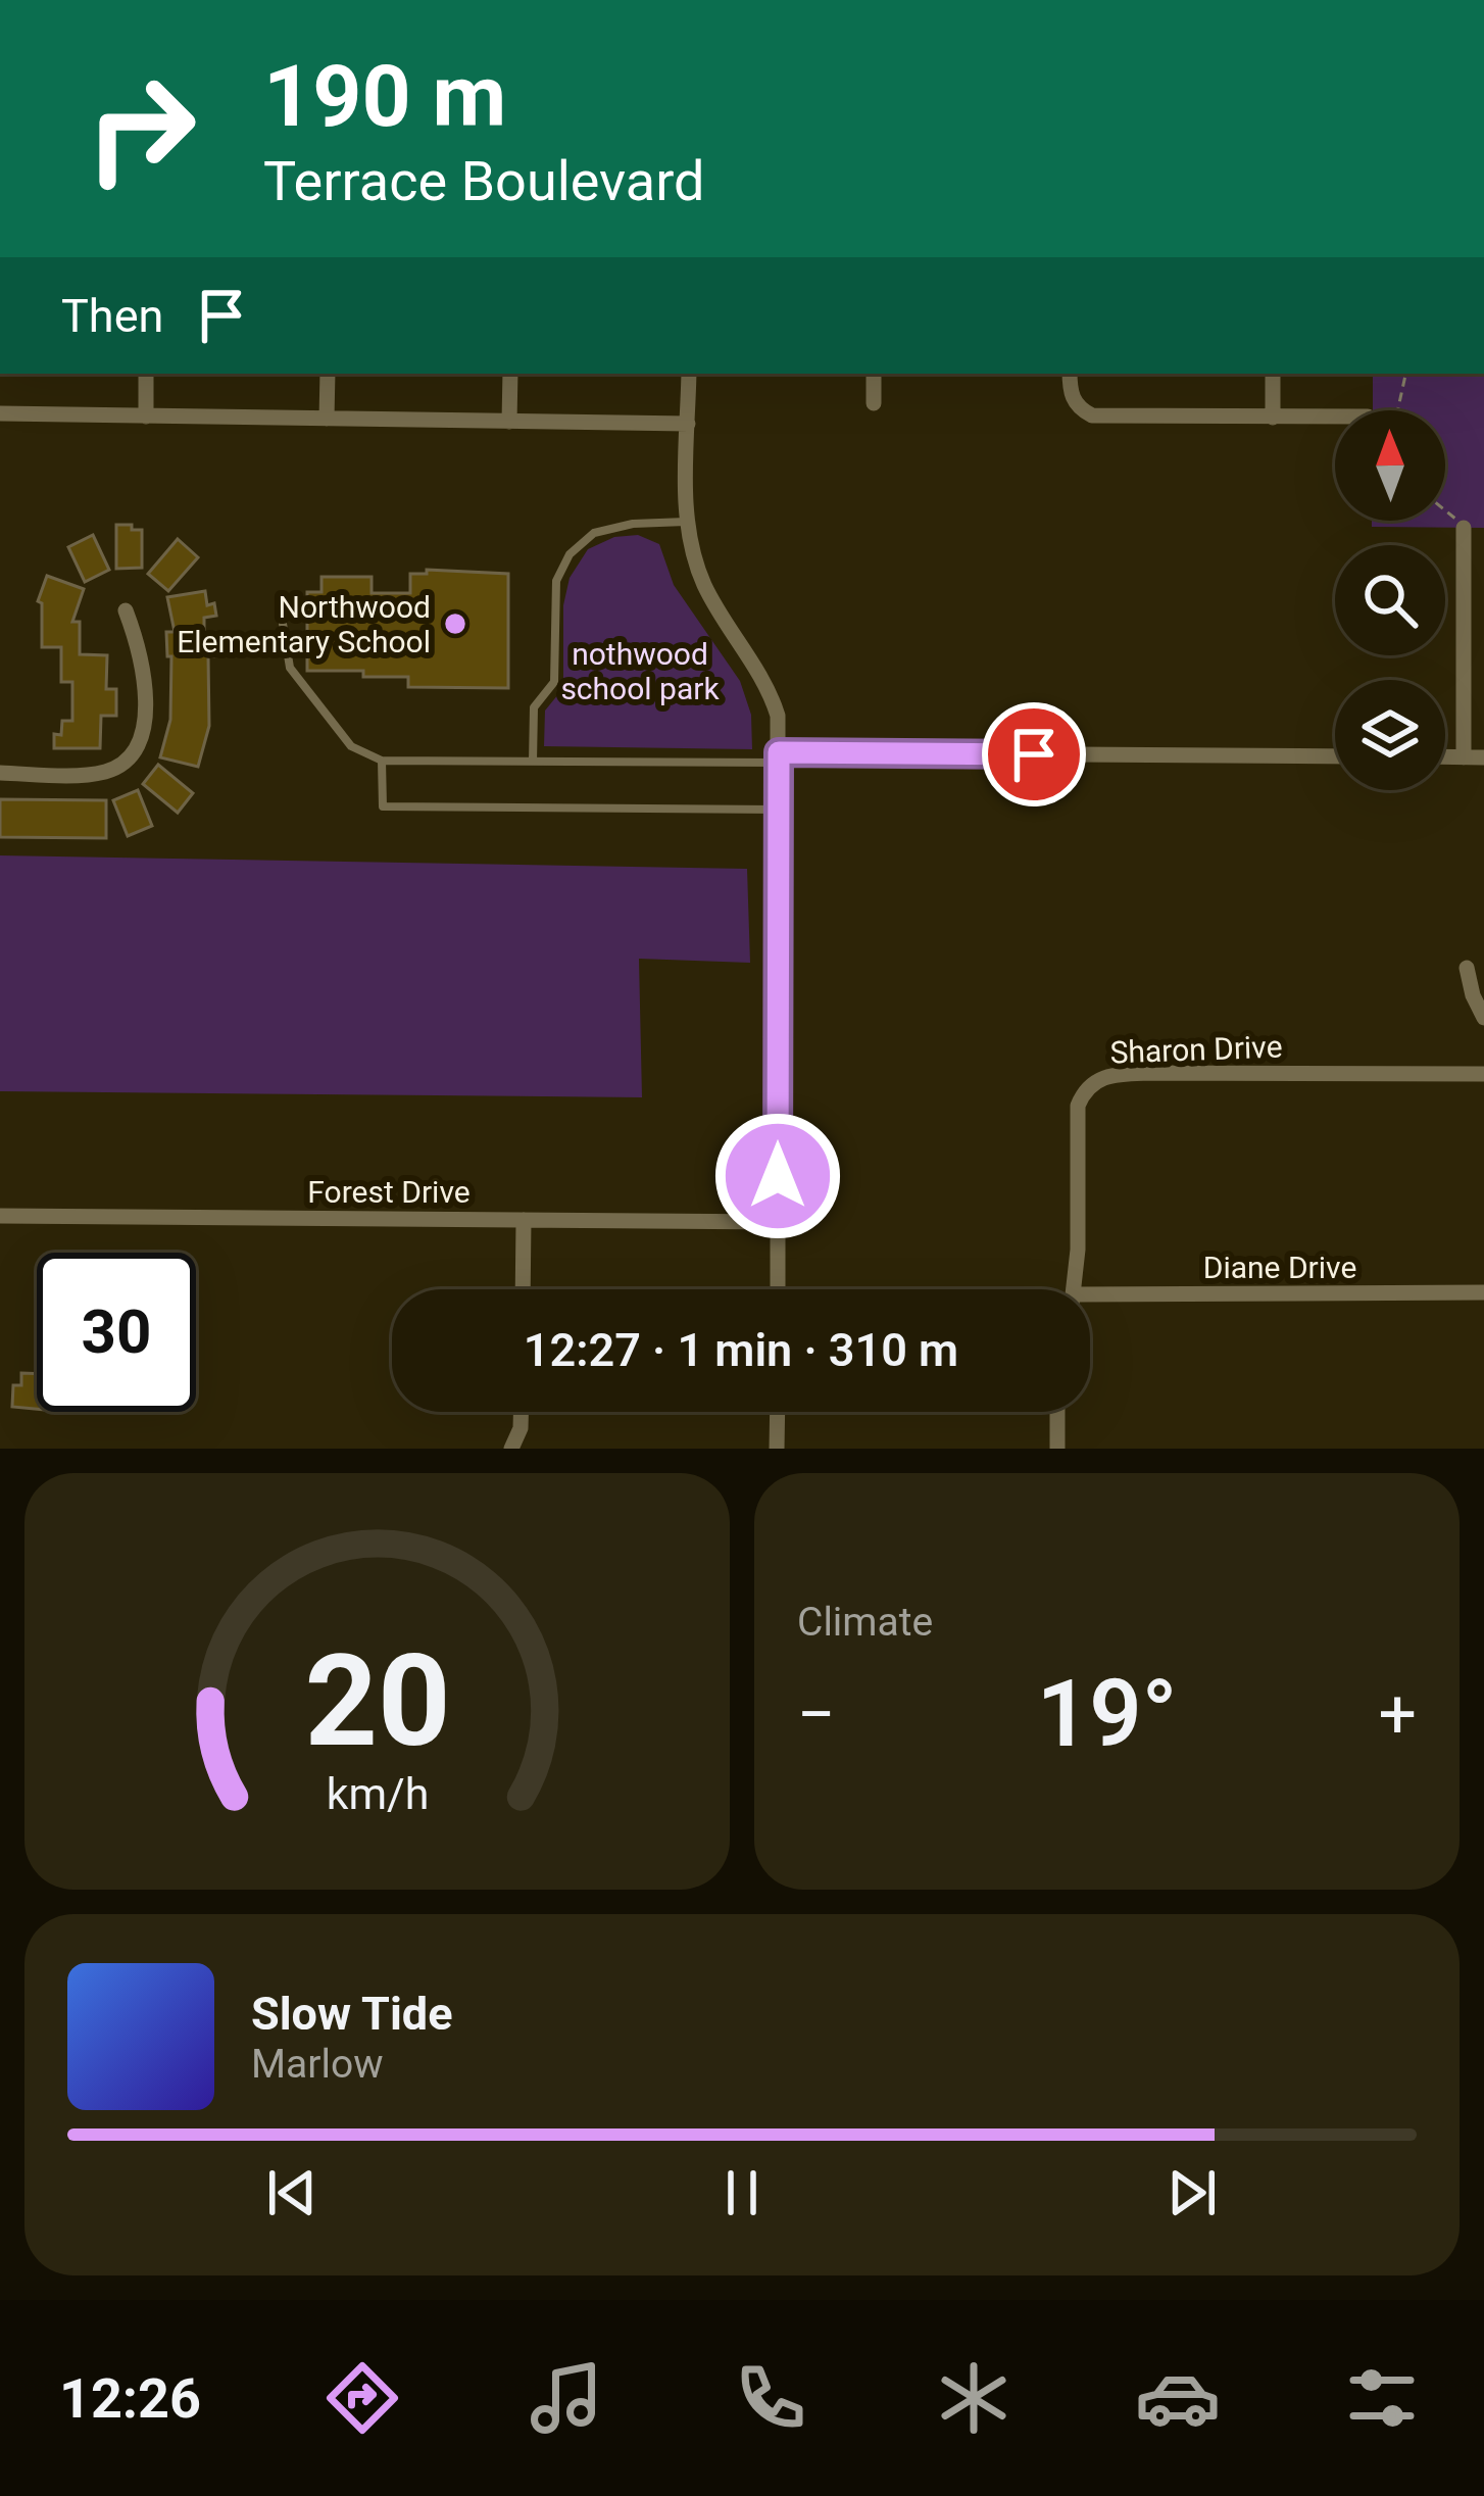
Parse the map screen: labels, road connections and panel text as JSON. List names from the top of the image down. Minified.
{"streets":{"street":["Sharon Drive","Forest Drive","Diane Drive"]},"parks":["nothwood school park"],"places":["Northwood Elementary School"],"north":"top","page":{"turn":["190 m","Terrace Boulevard"],"then":"Then","limit":"30","trip":"12:27 · 1 min · 310 m","tile":"Climate","heat":["−","19°","+"],"song":["Slow Tide","Marlow"],"tabs":"12:26","gauge":["20","km/h"]}}
